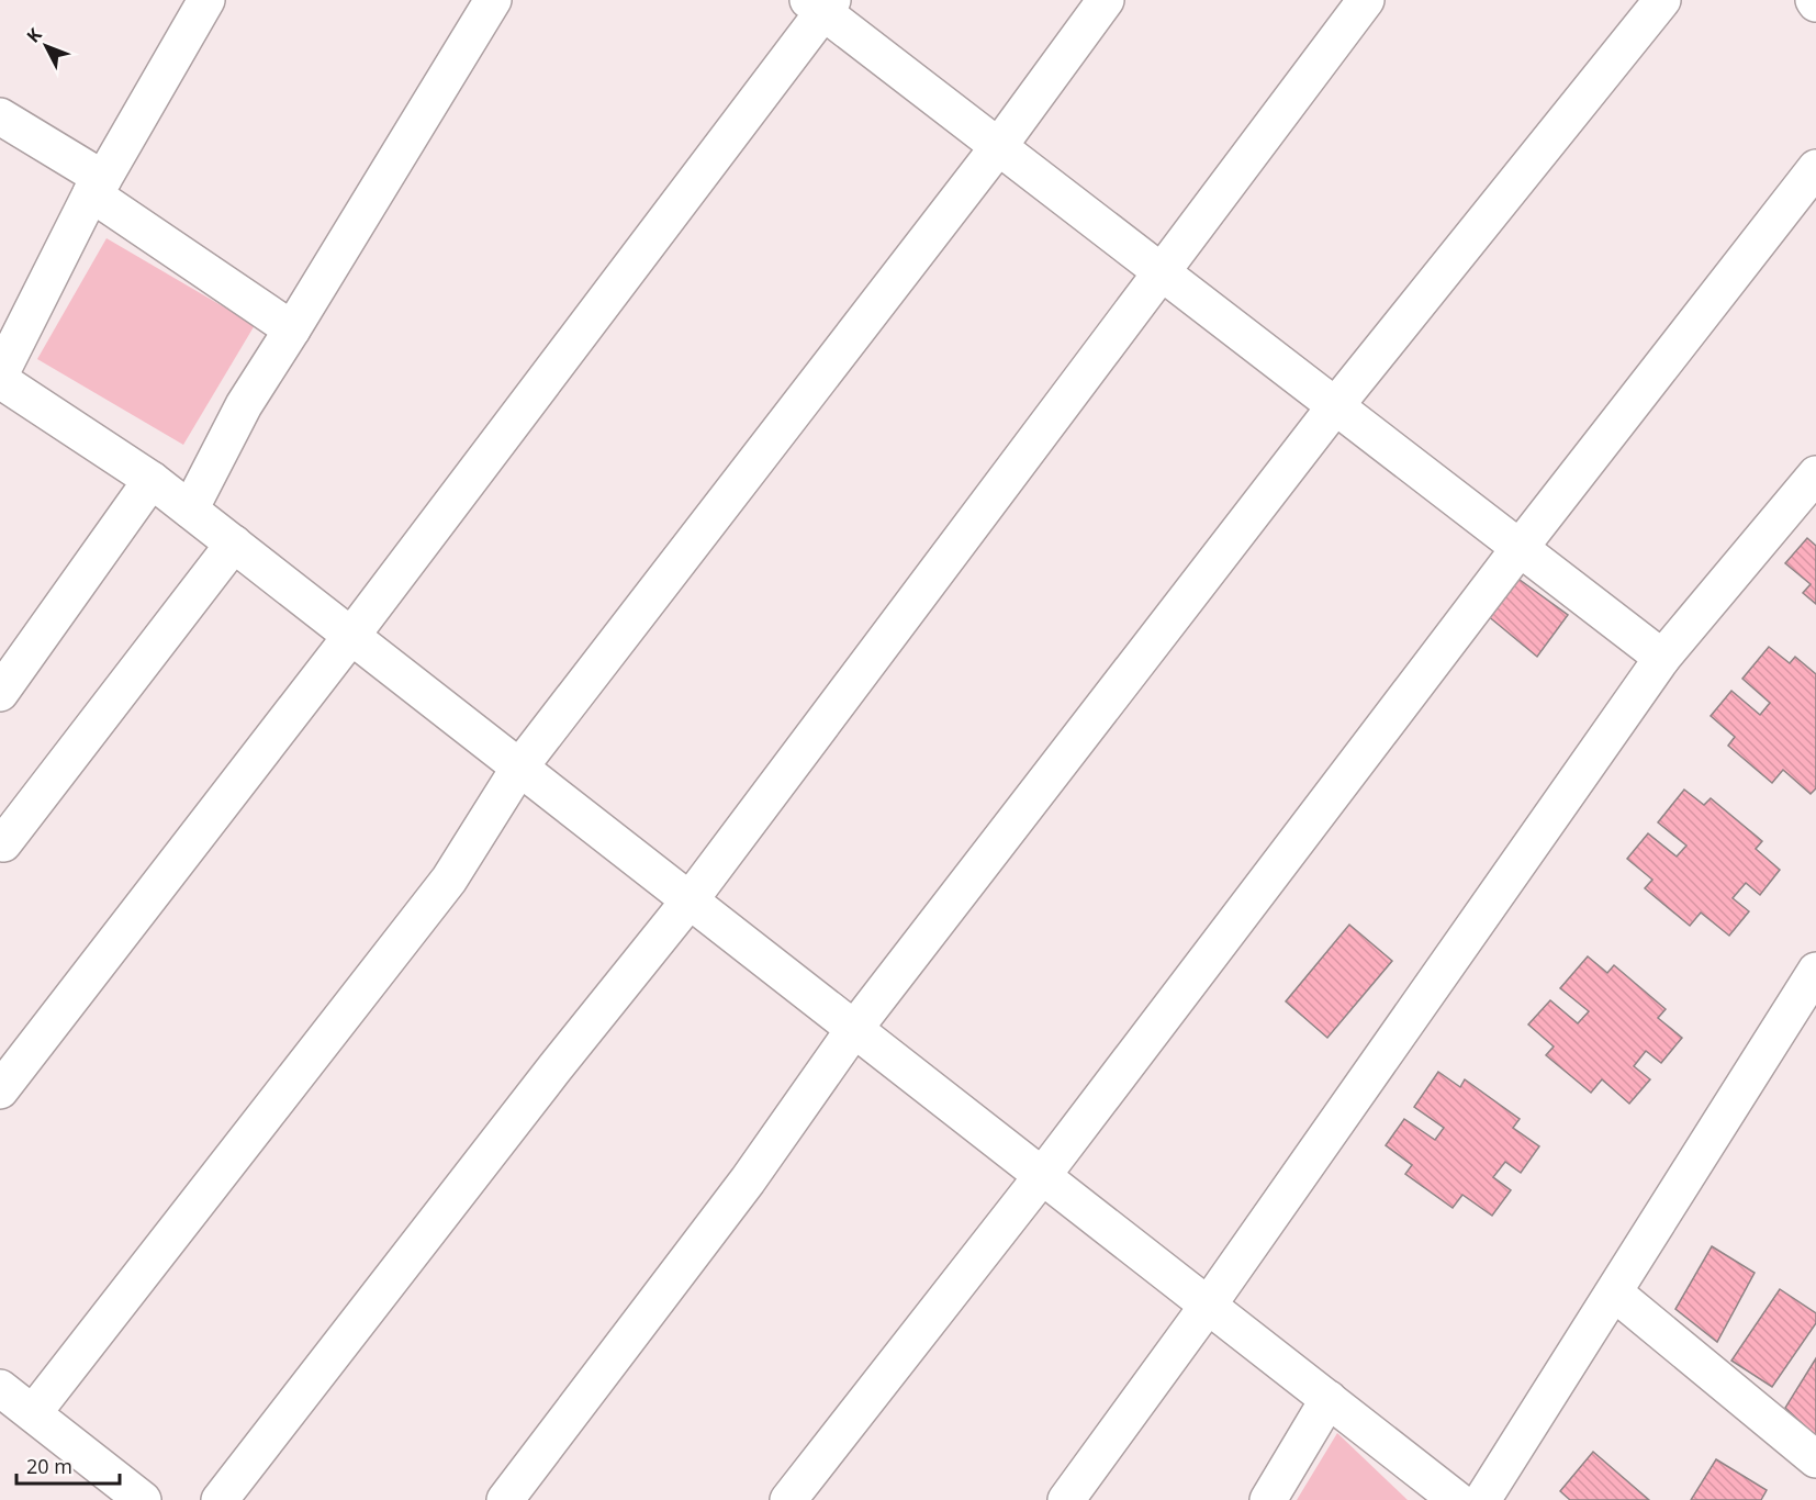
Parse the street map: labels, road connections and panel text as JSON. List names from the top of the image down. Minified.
{"scale_bar":"20 m","north":"top left"}
